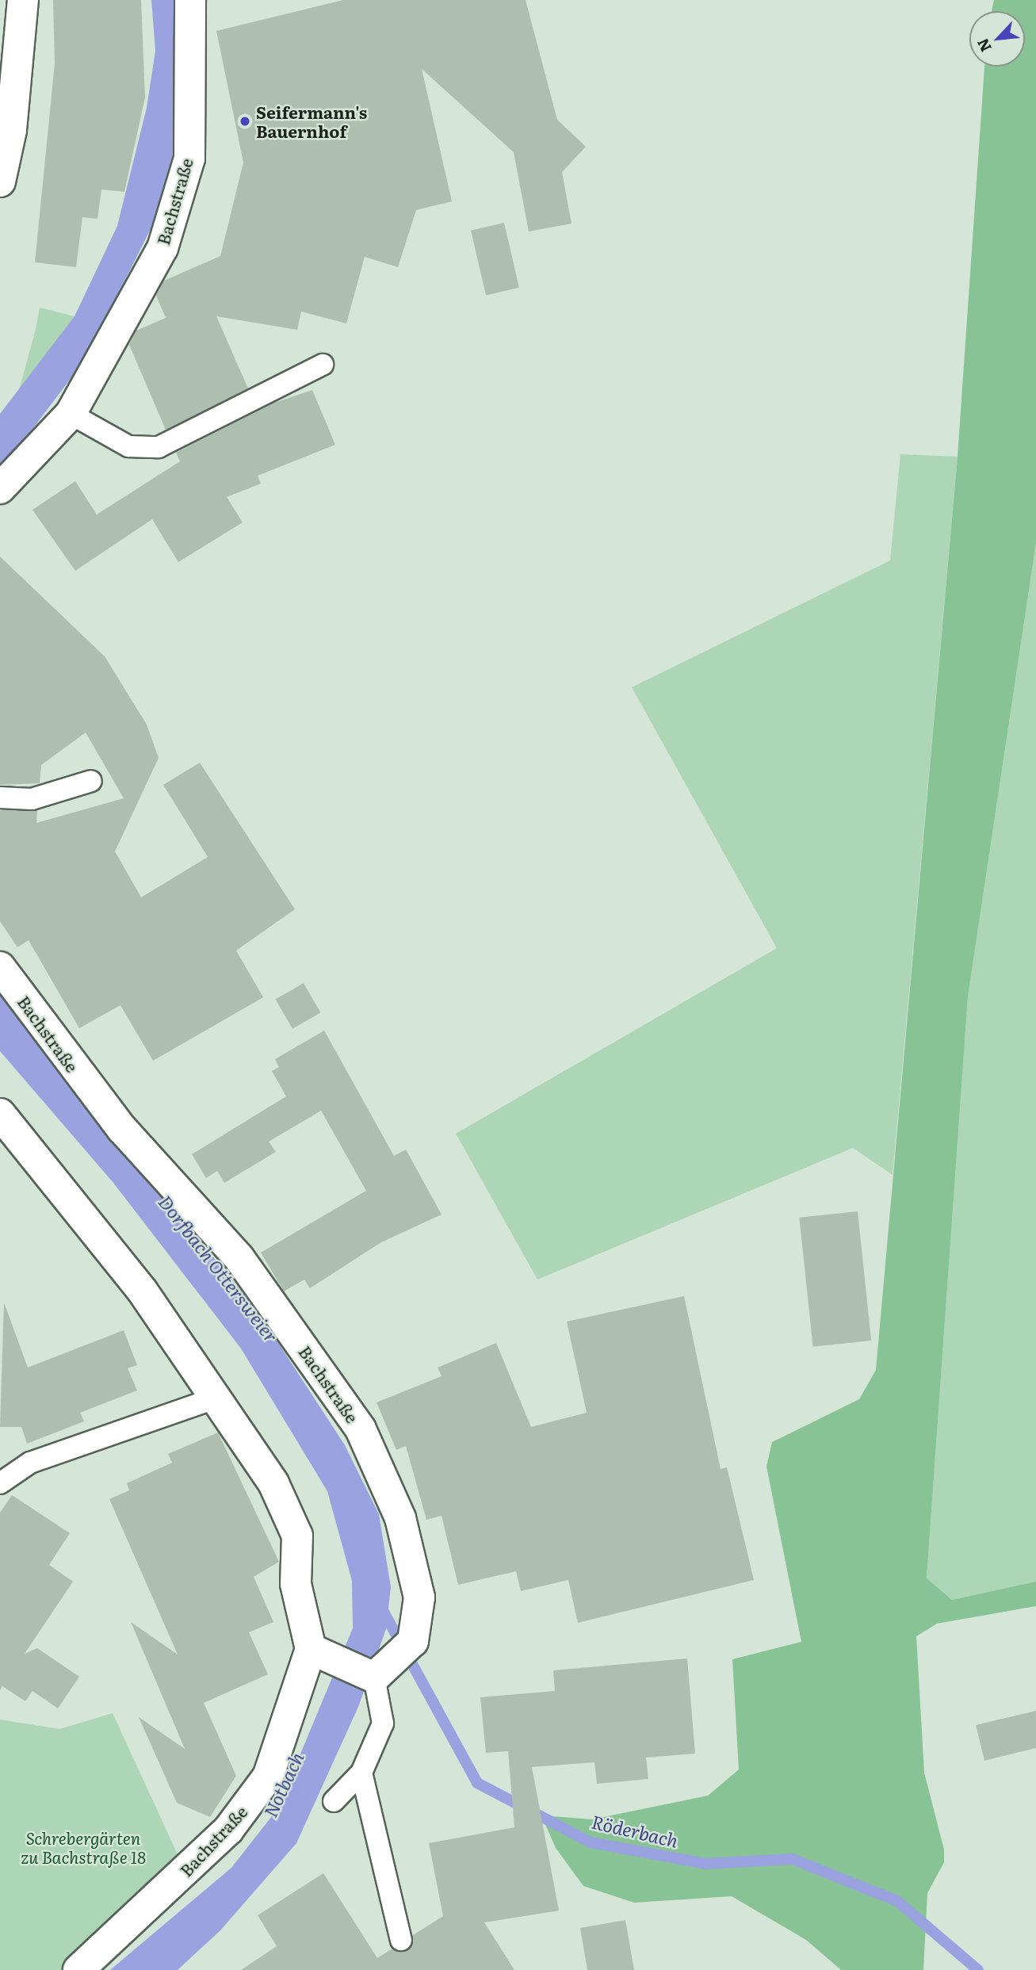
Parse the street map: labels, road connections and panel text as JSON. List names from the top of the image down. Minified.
{"streets":{"street":["Bachstraße"]},"water":["Dorfbach Ottersweier","Notbach","Röderbach"],"parks":["Schrebergärten zu Bachstraße 18"],"places":["Seifermann's Bauernhof"],"north":"bottom left"}
